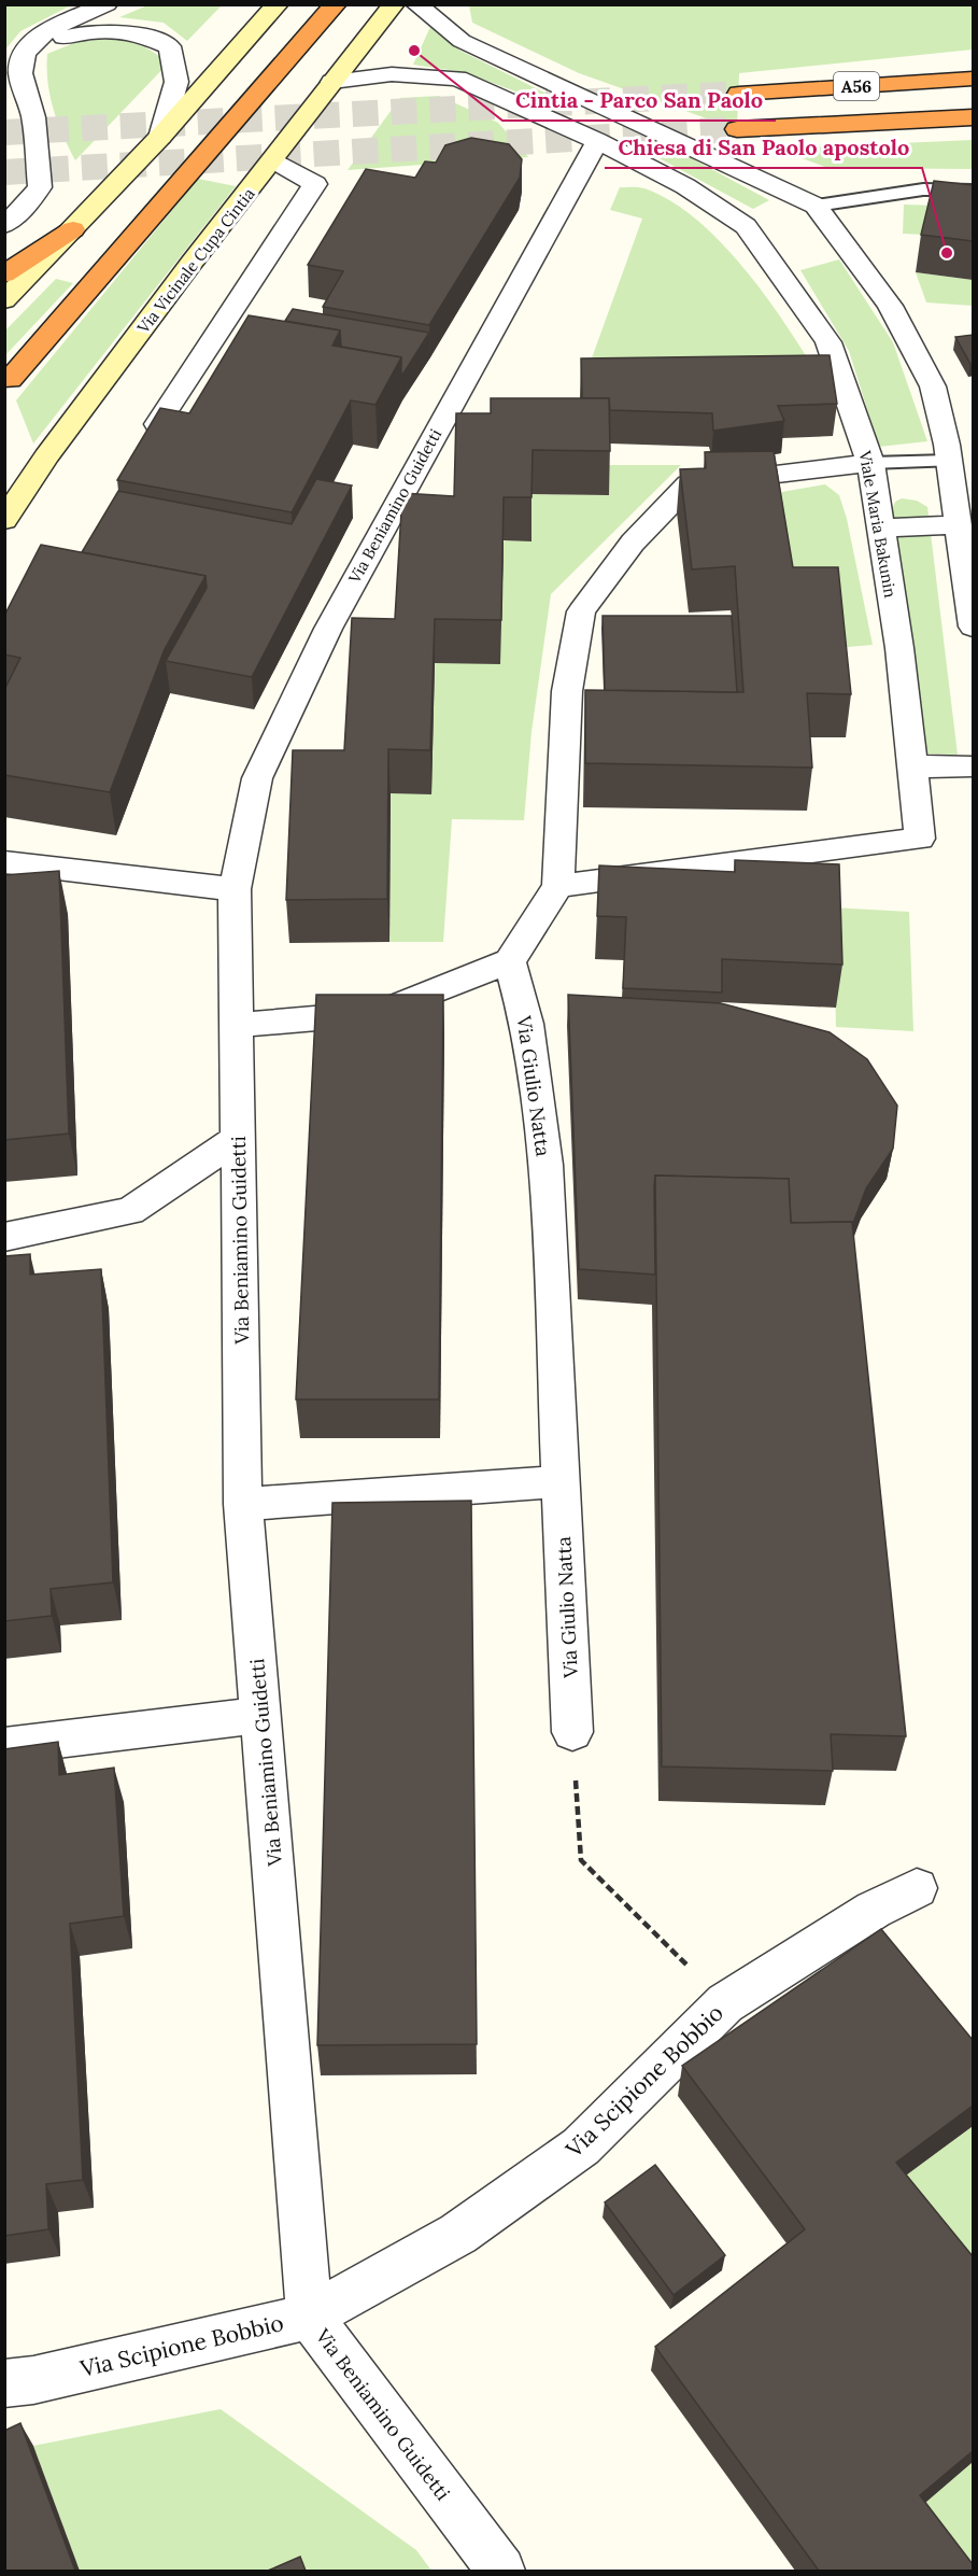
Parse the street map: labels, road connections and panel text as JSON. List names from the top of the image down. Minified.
{"streets":{"highway":["A56"],"main road":["Via Vicinale Cupa Cintia"],"street":["Via Beniamino Guidetti","Viale Maria Bakunin","Via Giulio Natta","Via Scipione Bobbio"]},"crossings":[["Via Vicinale Cupa Cintia","Viale Maria Bakunin"],["Via Beniamino Guidetti","Viale Maria Bakunin"],["Via Beniamino Guidetti","Via Scipione Bobbio"]],"places":["Cintia - Parco San Paolo","Chiesa di San Paolo apostolo"]}
